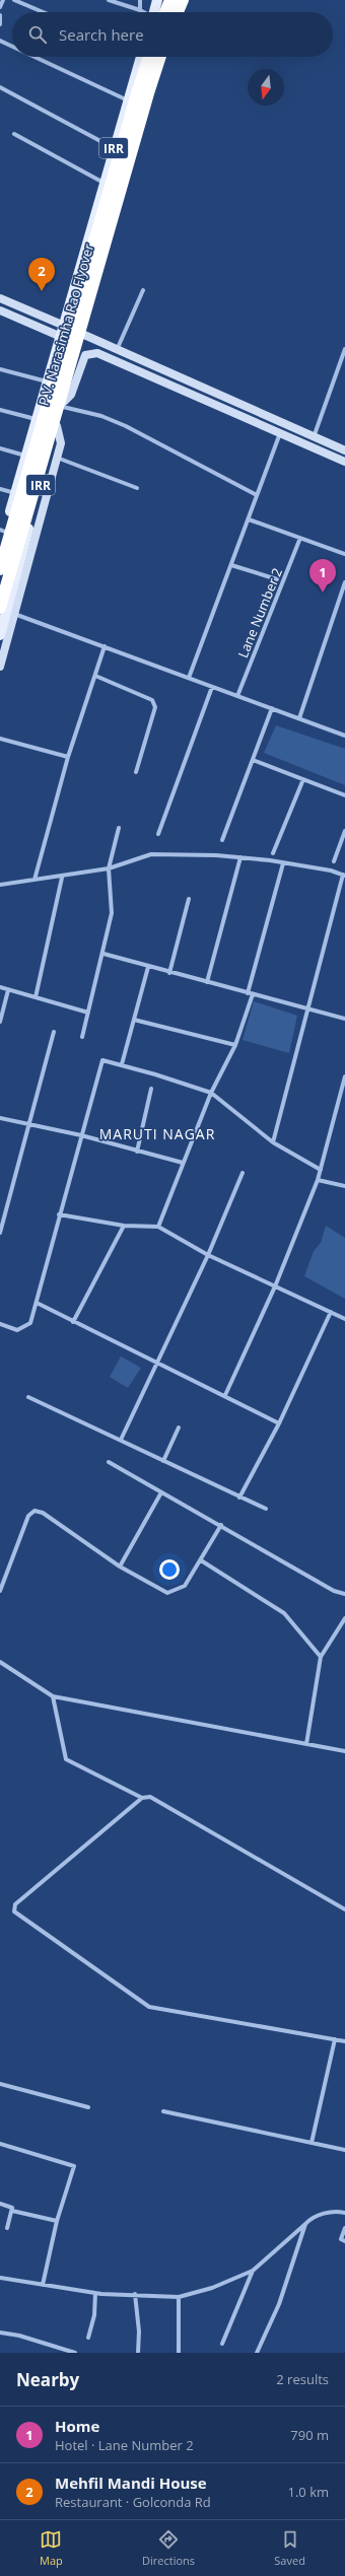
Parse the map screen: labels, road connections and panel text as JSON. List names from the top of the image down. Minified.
{"streets":{"highway":["P.V. Narasimha Rao Flyover"],"main road":["IRR"],"street":["Lane Number 2"]},"crossings":[["IRR","P.V. Narasimha Rao Flyover"]],"districts":["MARUTI NAGAR"],"north":"bottom","page":{"search":"Search here","pins":["2","1"],"heading":["Nearby","2 results"],"list":[{"mark":"1","name":"Home","note":"Hotel · Lane Number 2","value":"790 m"},{"mark":"2","name":"Mehfil Mandi House","note":"Restaurant · Golconda Rd","value":"1.0 km"}],"nav":["Map","Directions","Saved"]}}
